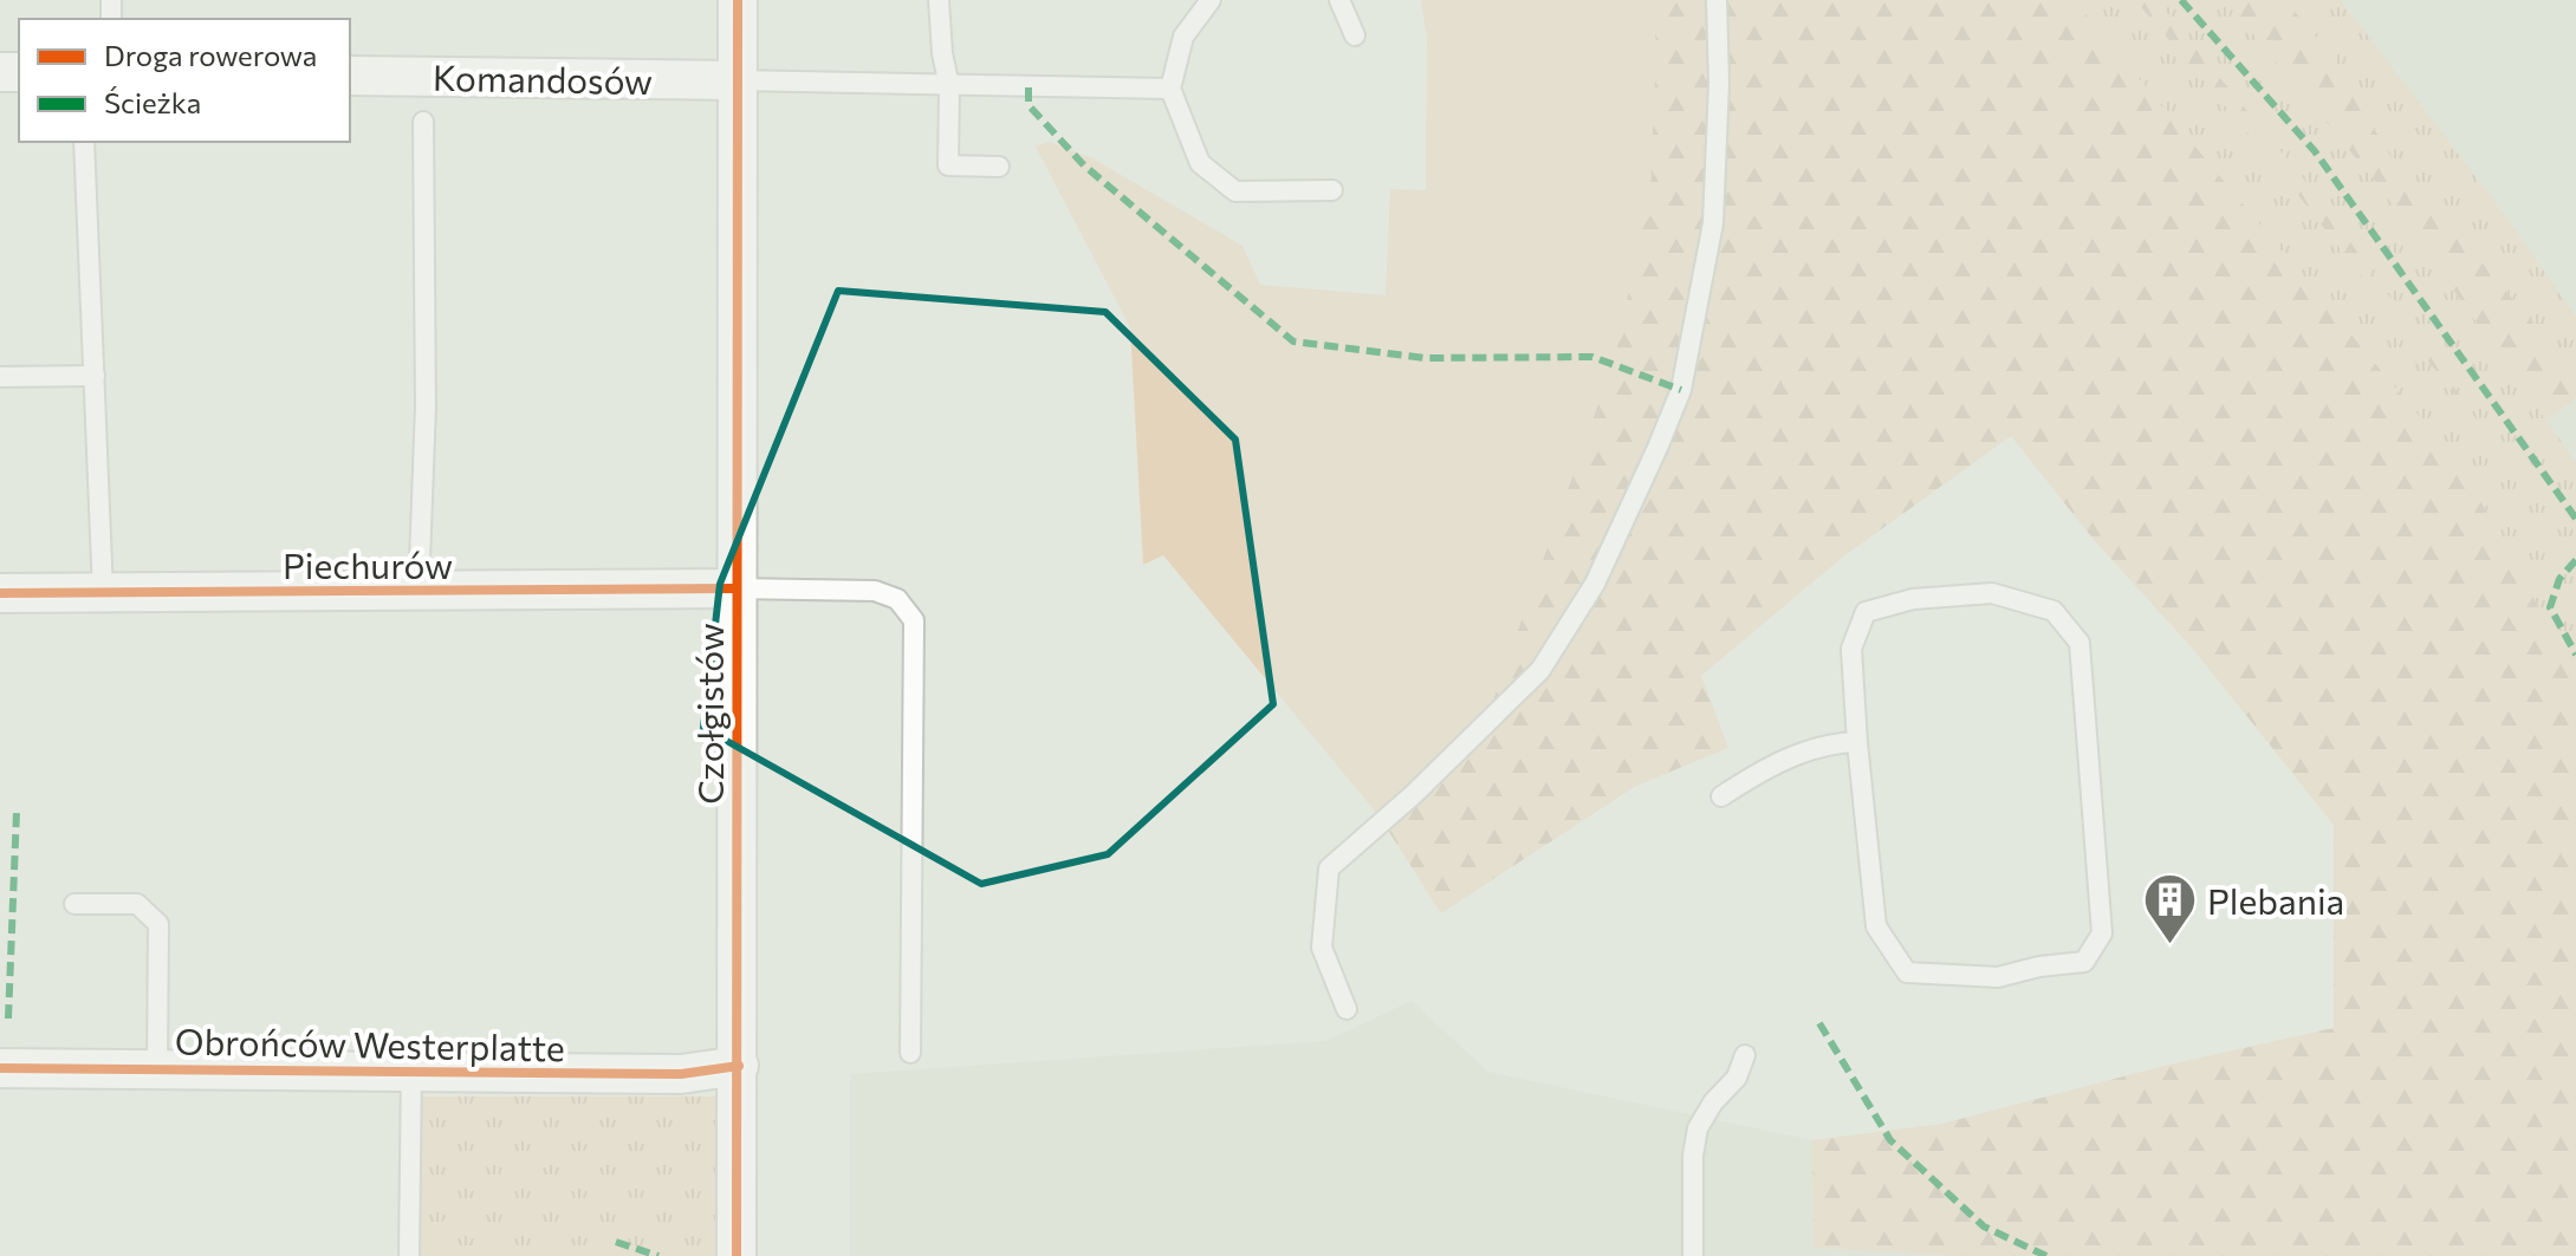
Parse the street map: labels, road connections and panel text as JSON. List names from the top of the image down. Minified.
{"streets":{"street":["Komandosów","Piechurów","Czołgistów","Obrońców Westerplatte"]},"crossings":[["Komandosów","Czołgistów"],["Piechurów","Czołgistów"],["Czołgistów","Obrońców Westerplatte"]],"places":{"building":["Plebania"]},"legend":["Droga rowerowa","Ścieżka"]}
